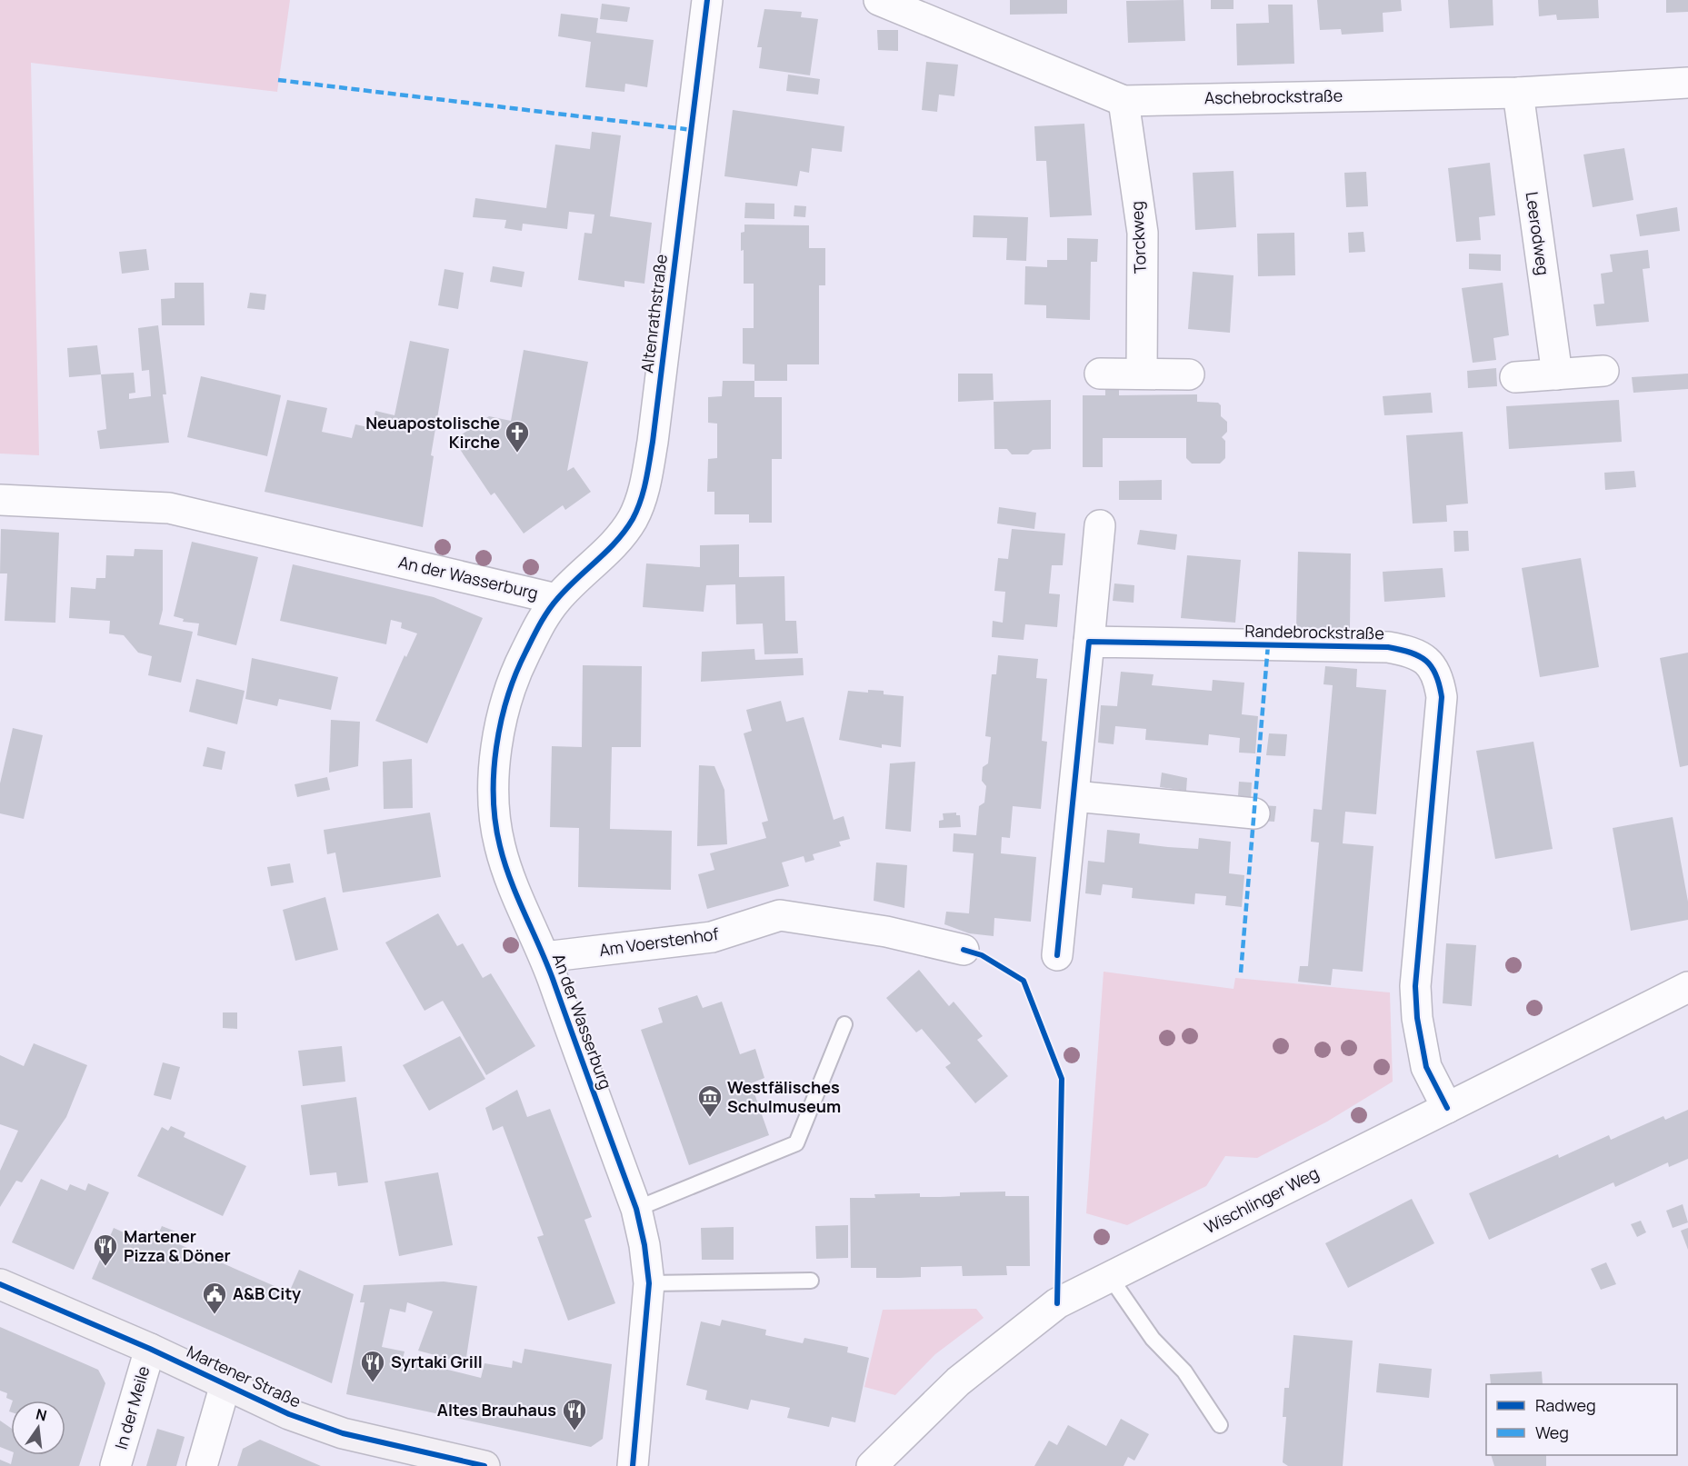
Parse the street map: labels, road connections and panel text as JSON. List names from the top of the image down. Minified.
{"streets":{"main road":["Martener Straße"],"street":["Aschebrockstraße","Leerodweg","Torckweg","Altenrathstraße","An der Wasserburg","Randebrockstraße","Am Voerstenhof","Wischlinger Weg","In der Meile"]},"crossings":[["Aschebrockstraße","Leerodweg"],["Aschebrockstraße","Torckweg"],["Altenrathstraße","An der Wasserburg"],["An der Wasserburg","Am Voerstenhof"],["Randebrockstraße","Wischlinger Weg"],["Martener Straße","In der Meile"]],"places":{"church":["Neuapostolische Kirche"],"museum":["Westfälisches Schulmuseum"],"restaurant":["Martener Pizza & Döner","Syrtaki Grill","Altes Brauhaus"],"public building":["A&B City"]},"legend":["Radweg","Weg"],"north":"top"}
